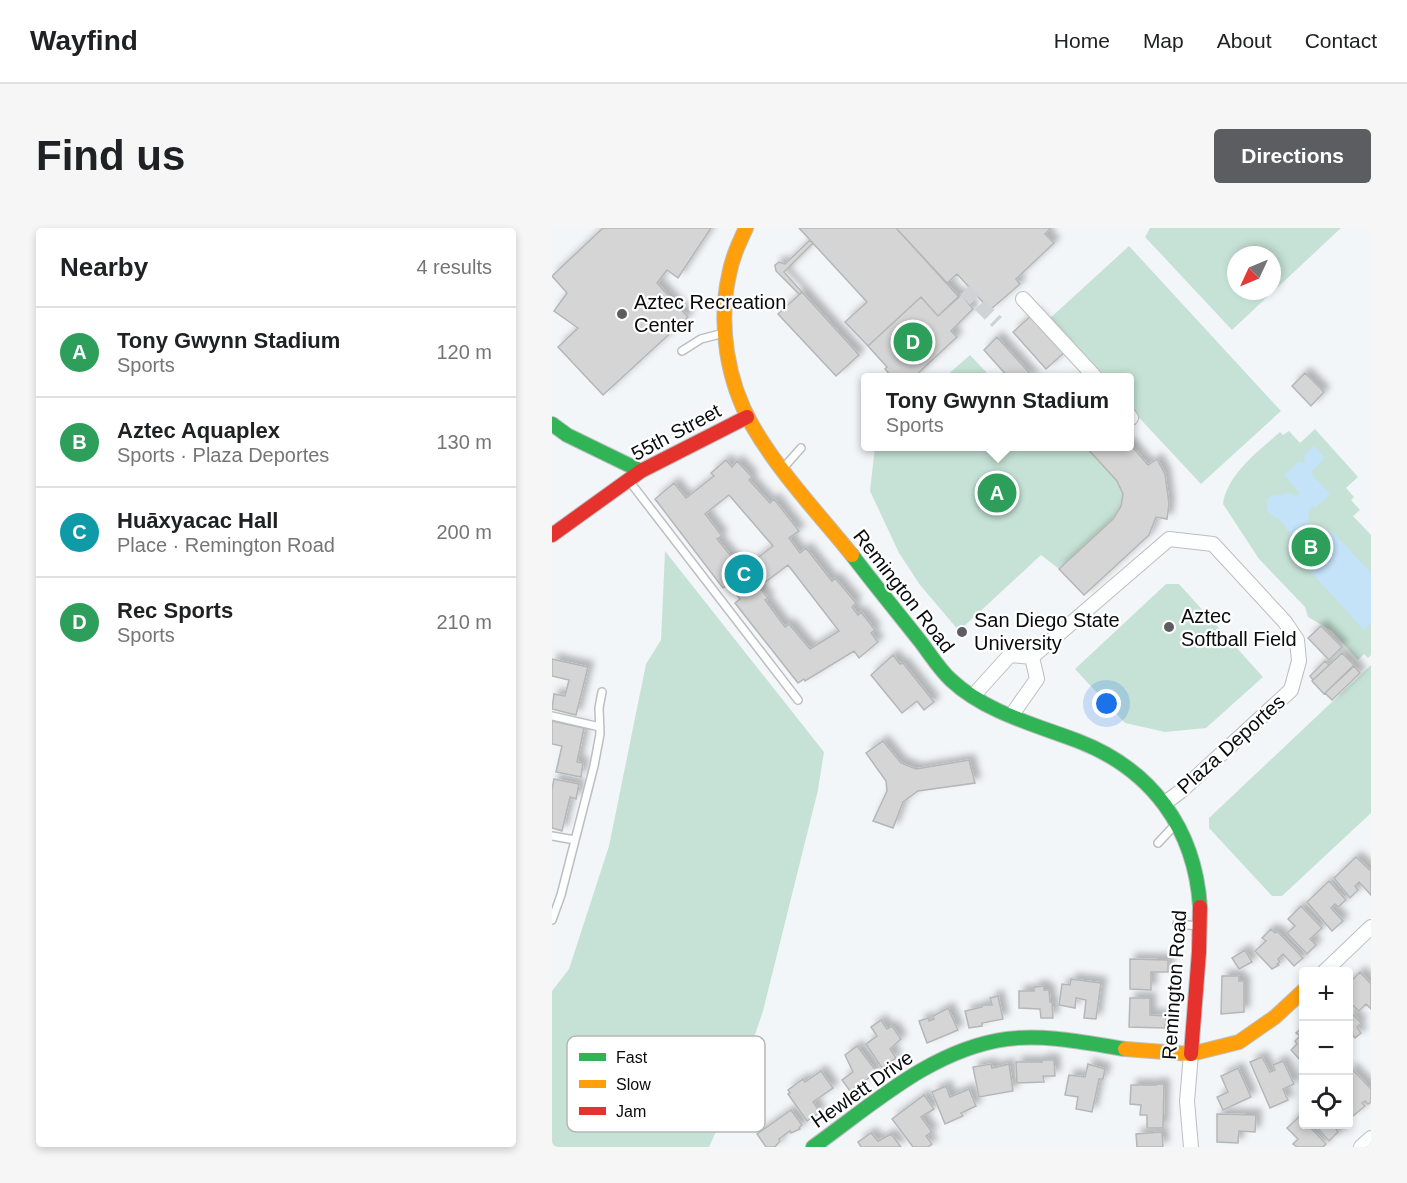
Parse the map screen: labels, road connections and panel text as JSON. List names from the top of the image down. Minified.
{"streets":{"street":["55th Street","Remington Road","Plaza Deportes","Hewlett Drive"]},"crossings":[["55th Street","Remington Road"],["Remington Road","Plaza Deportes"],["Remington Road","Hewlett Drive"]],"places":["Aztec Recreation Center","Aztec Softball Field","San Diego State University"],"legend":["Fast","Slow","Jam"],"north":"bottom left","page":{"header":"Wayfind","nav":["Home","Map","About","Contact"],"buttons":"Directions","title":"Find us","heading":["Nearby","4 results"],"list":[{"mark":"A","name":"Tony Gwynn Stadium","note":"Sports","value":"120 m"},{"mark":"B","name":"Aztec Aquaplex","note":"Sports · Plaza Deportes","value":"130 m"},{"mark":"C","name":"Huāxyacac Hall","note":"Place · Remington Road","value":"200 m"},{"mark":"D","name":"Rec Sports","note":"Sports","value":"210 m"}],"pins":["D","A","B","C"],"popup":["Tony Gwynn Stadium","Sports"],"map_buttons":["+","−"]}}
